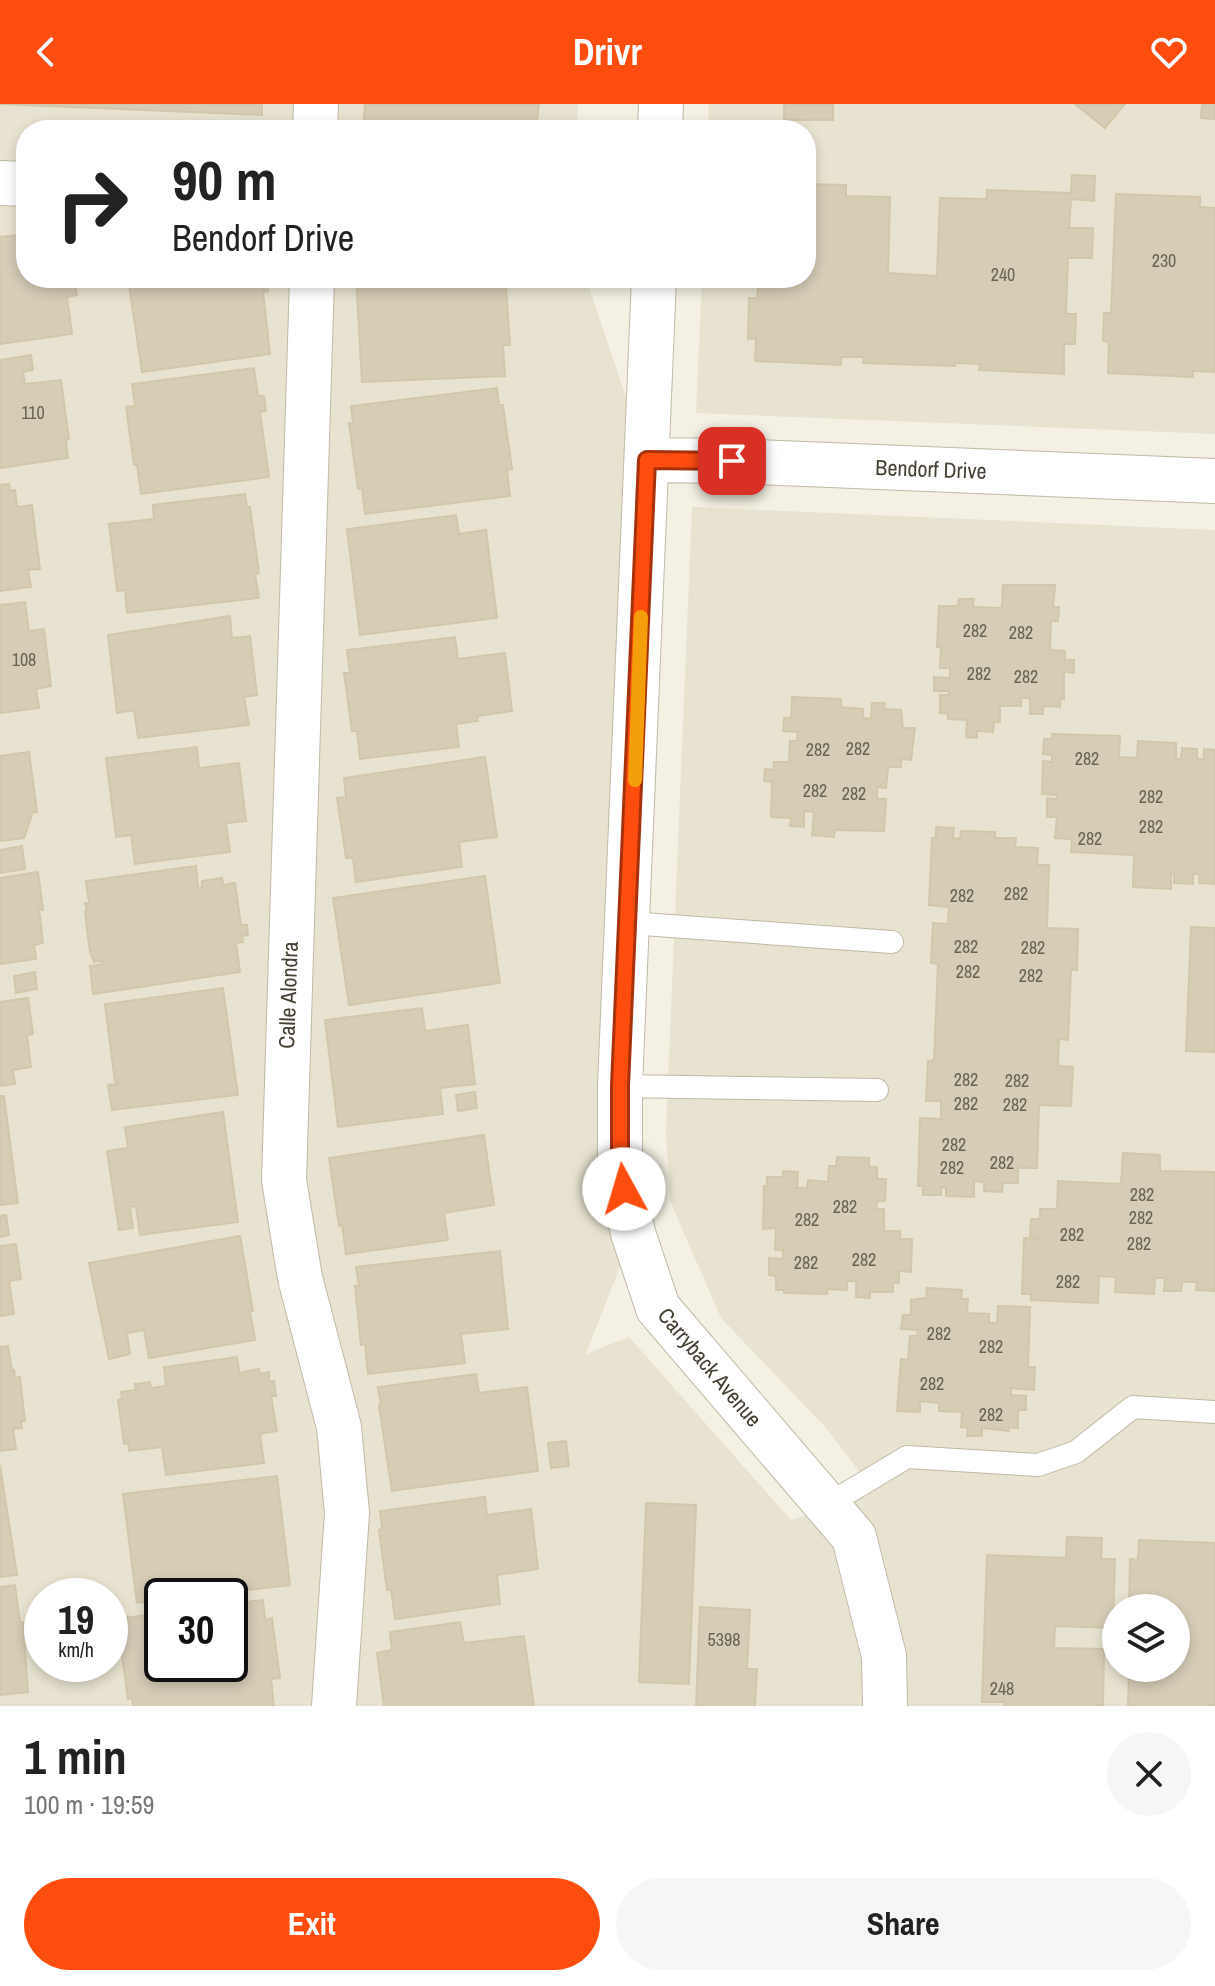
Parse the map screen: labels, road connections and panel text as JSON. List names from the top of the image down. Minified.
{"streets":{"street":["Bendorf Drive","Calle Alondra","Carryback Avenue"]},"crossings":[["Bendorf Drive","Carryback Avenue"]],"house_numbers":["230","240","110","282","282","108","282","282","282","282","282","282","282","282","282","282","282","282","282","282","282","282","282","282","282","282","282","282","282","282","282","282","282","282","282","282","282","282","282","282","282","282","5398","248"],"page":{"header":"Drivr","turn":["90 m","Bendorf Drive"],"speed":"19 km/h","limit":"30","heading":["1 min","100 m · 19:59"],"buttons":["Exit","Share"]}}
